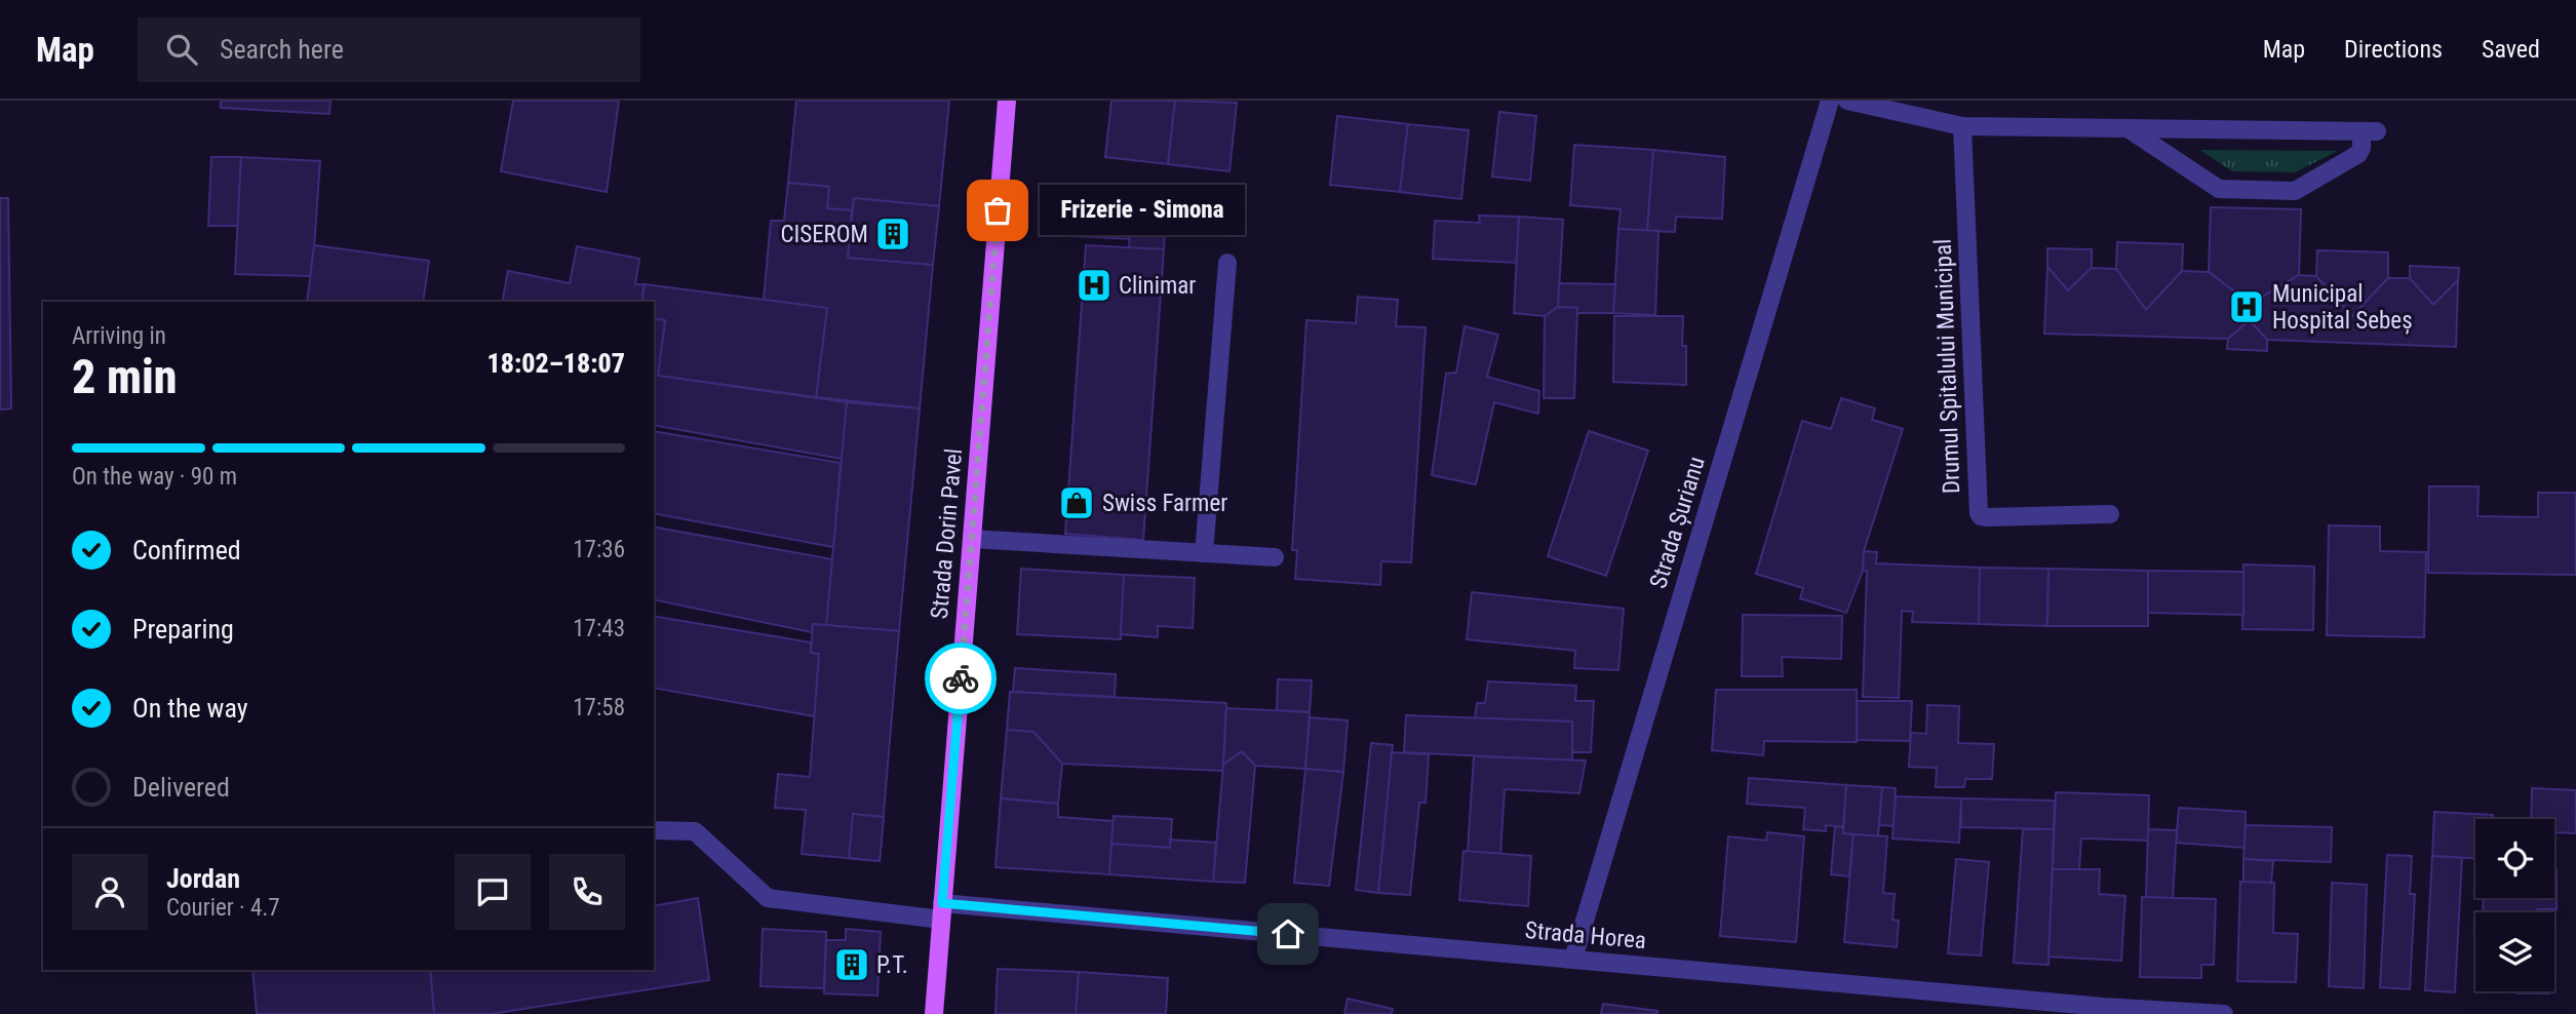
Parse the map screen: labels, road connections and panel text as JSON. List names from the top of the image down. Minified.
{"streets":{"main road":["Strada Dorin Pavel"],"street":["Drumul Spitalului Municipal","Strada Șurianu","Strada Horea"]},"crossings":[["Strada Șurianu","Strada Horea"],["Strada Dorin Pavel","Strada Horea"]],"places":{"other":["Frizerie - Simona"],"building":["CISEROM","P.T."],"hospital":["Clinimar","Municipal Hospital Sebeș"],"shop":["Swiss Farmer"]},"page":{"header":"Map","search":"Search here","nav":["Map","Directions","Saved"],"bubble":"Frizerie - Simona","heading":["2 min","Arriving in","18:02–18:07"],"panel":["Jordan","Courier · 4.7"],"bar":"On the way · 90 m","list":[["Confirmed","17:36"],["Preparing","17:43"],["On the way","17:58"],"Delivered"]}}
